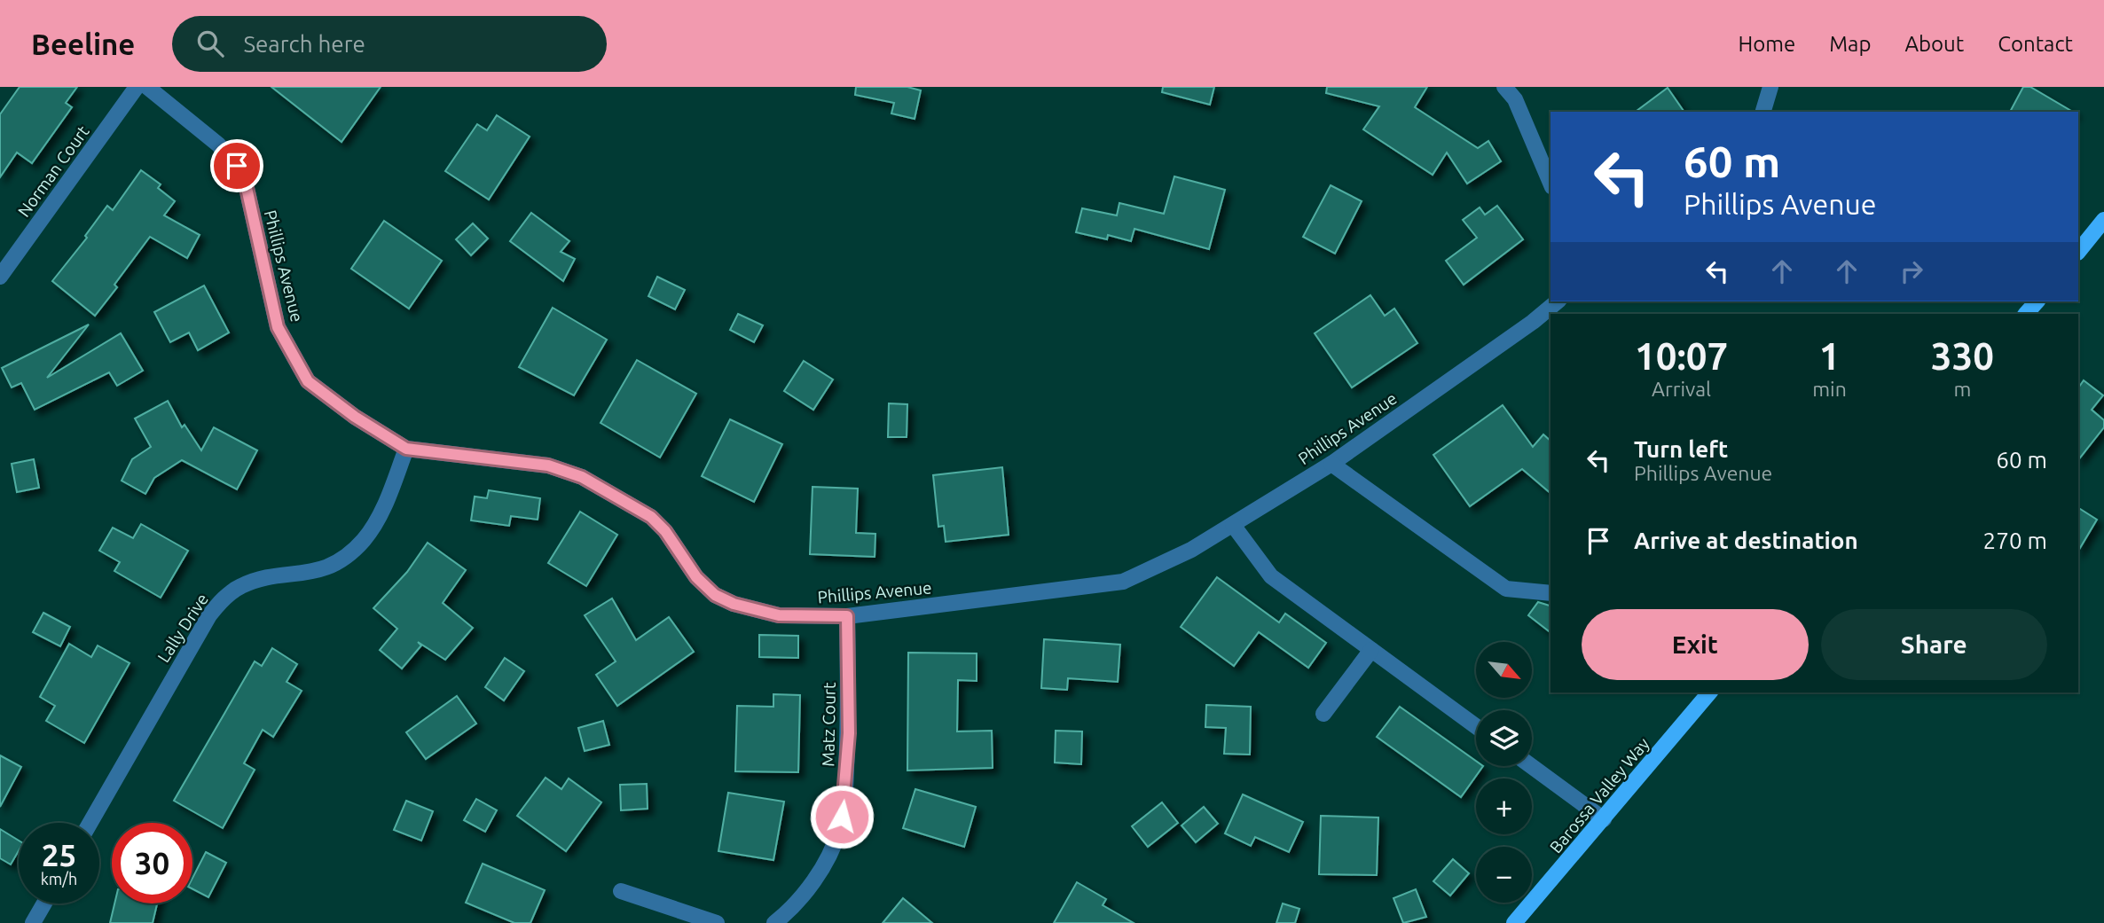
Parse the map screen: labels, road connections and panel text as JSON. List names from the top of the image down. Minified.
{"streets":{"main road":["Barossa Valley Way"],"street":["Norman Court","Phillips Avenue","Lally Drive","Matz Court"]},"crossings":[["Phillips Avenue","Lally Drive"],["Phillips Avenue","Matz Court"]],"north":"bottom right","page":{"header":"Beeline","search":"Search here","nav":["Home","Map","About","Contact"],"turn":["60 m","Phillips Avenue"],"eta":["10:07","Arrival","1","min","330","m"],"list":[{"name":"Turn left","note":"Phillips Avenue","value":"60 m"},{"name":"Arrive at destination","value":"270 m"}],"buttons":["Exit","Share"],"map_buttons":["+","−"],"speed":"25 km/h","limit":"30"}}
